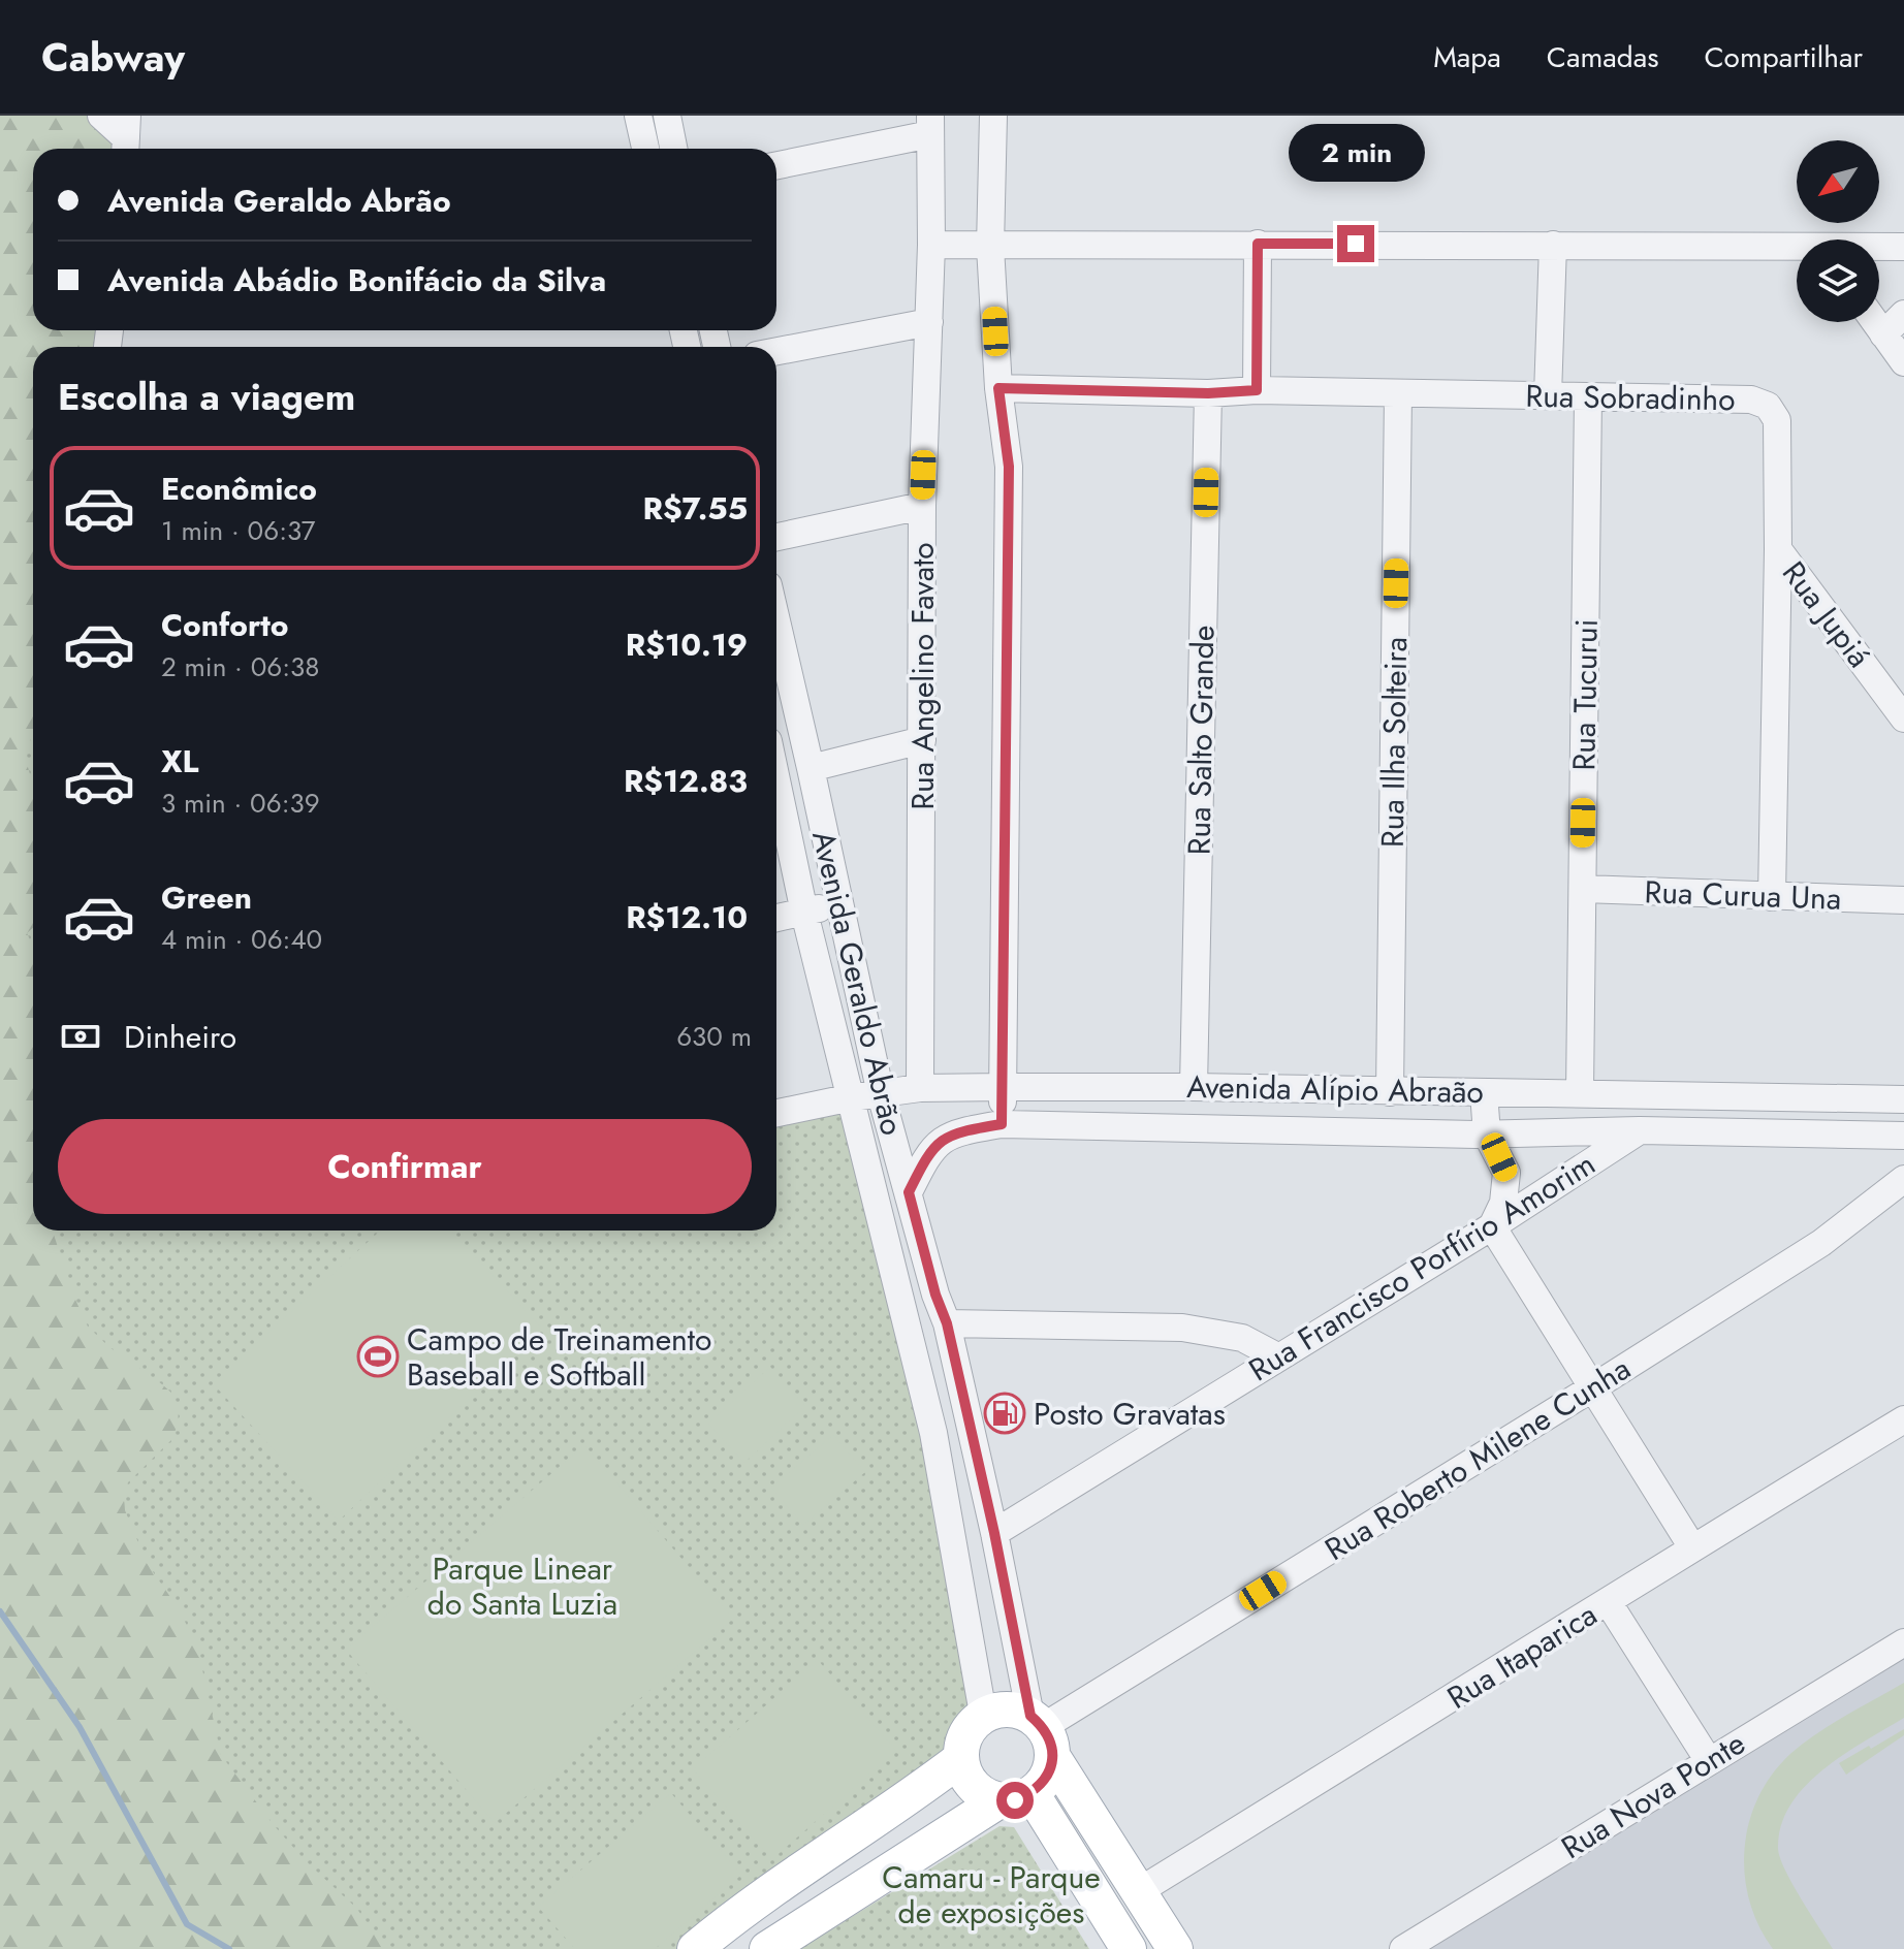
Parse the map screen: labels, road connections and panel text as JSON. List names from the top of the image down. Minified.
{"streets":{"main road":["Avenida Geraldo Abrão"],"street":["Rua Sobradinho","Rua Jupiá","Rua Angelino Favato","Rua Tucurui","Rua Salto Grande","Rua Ilha Solteira","Rua Curua Una","Avenida Alípio Abraão","Rua Francisco Porfírio Amorim","Rua Roberto Milene Cunha","Rua Itaparica","Rua Nova Ponte"]},"crossings":[["Rua Sobradinho","Rua Jupiá"],["Rua Sobradinho","Rua Tucurui"],["Rua Sobradinho","Rua Salto Grande"],["Rua Sobradinho","Rua Ilha Solteira"],["Rua Sobradinho","Rua Curua Una"],["Rua Angelino Favato","Avenida Alípio Abraão"],["Rua Tucurui","Rua Curua Una"],["Rua Tucurui","Avenida Alípio Abraão"],["Rua Salto Grande","Avenida Alípio Abraão"],["Rua Ilha Solteira","Avenida Alípio Abraão"],["Avenida Geraldo Abrão","Avenida Alípio Abraão"],["Avenida Geraldo Abrão","Rua Francisco Porfírio Amorim"],["Avenida Geraldo Abrão","Rua Roberto Milene Cunha"],["Avenida Geraldo Abrão","Rua Itaparica"],["Avenida Alípio Abraão","Rua Francisco Porfírio Amorim"]],"parks":["Parque Linear do Santa Luzia","Camaru - Parque de exposições"],"places":{"sports":["Campo de Treinamento Baseball e Softball"],"fuel station":["Posto Gravatas"]},"north":"bottom left","page":{"header":"Cabway","nav":["Mapa","Camadas","Compartilhar"],"bubble":"2 min","banner":["Avenida Geraldo Abrão","Avenida Abádio Bonifácio da Silva"],"heading":"Escolha a viagem","list":[{"name":"Econômico","note":"1 min · 06:37","value":"R$7.55"},{"name":"Conforto","note":"2 min · 06:38","value":"R$10.19"},{"name":"XL","note":"3 min · 06:39","value":"R$12.83"},{"name":"Green","note":"4 min · 06:40","value":"R$12.10"}],"pay":["Dinheiro","630 m"],"buttons":"Confirmar"}}
